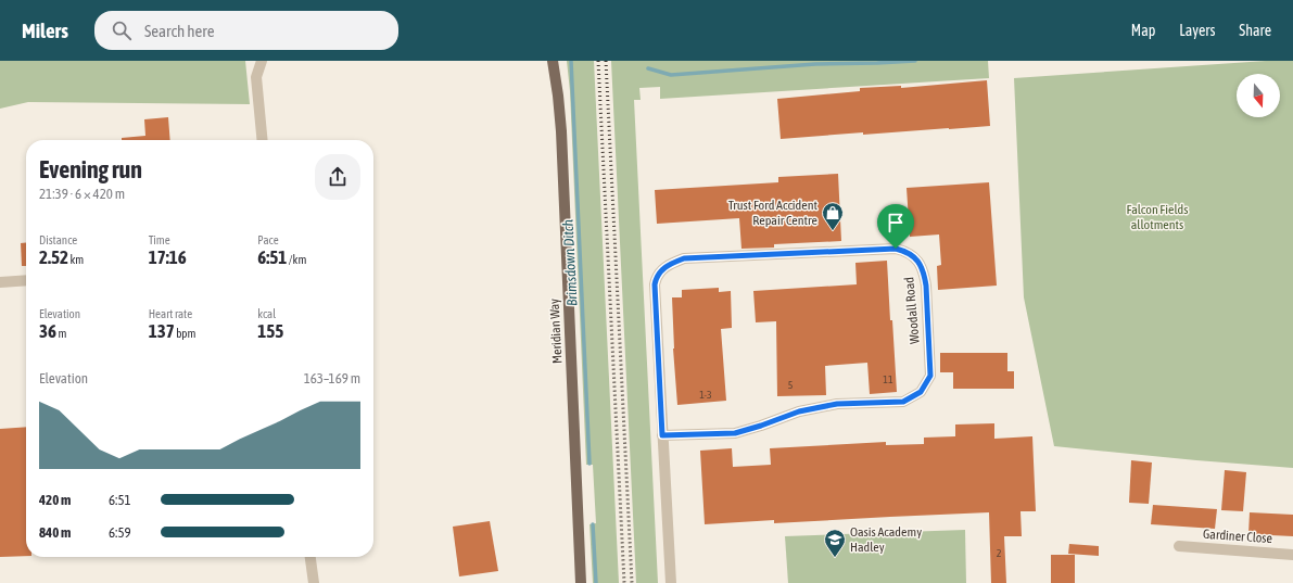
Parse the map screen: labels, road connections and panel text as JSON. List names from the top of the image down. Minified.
{"streets":{"main road":["Meridian Way"],"street":["Woodall Road","Gardiner Close"]},"water":["Brimsdown Ditch"],"parks":["Falcon Fields allotments"],"places":{"shop":["Trust Ford Accident Repair Centre"],"school or university":["Oasis Academy Hadley"]},"house_numbers":["11","5","1-3","2"],"north":"bottom","page":{"header":"Milers","search":"Search here","nav":["Map","Layers","Share"],"heading":["Evening run","21:39 · 6 × 420 m"],"stats":[["Distance","2.52 km"],["Time","17:16"],["Pace","6:51 /km"],["Elevation","36 m"],["Heart rate","137 bpm"],["kcal","155"]],"chart":["Elevation","163–169 m"],"list":[{"name":"420 m","note":"6:51"},{"name":"840 m","note":"6:59"}]}}
